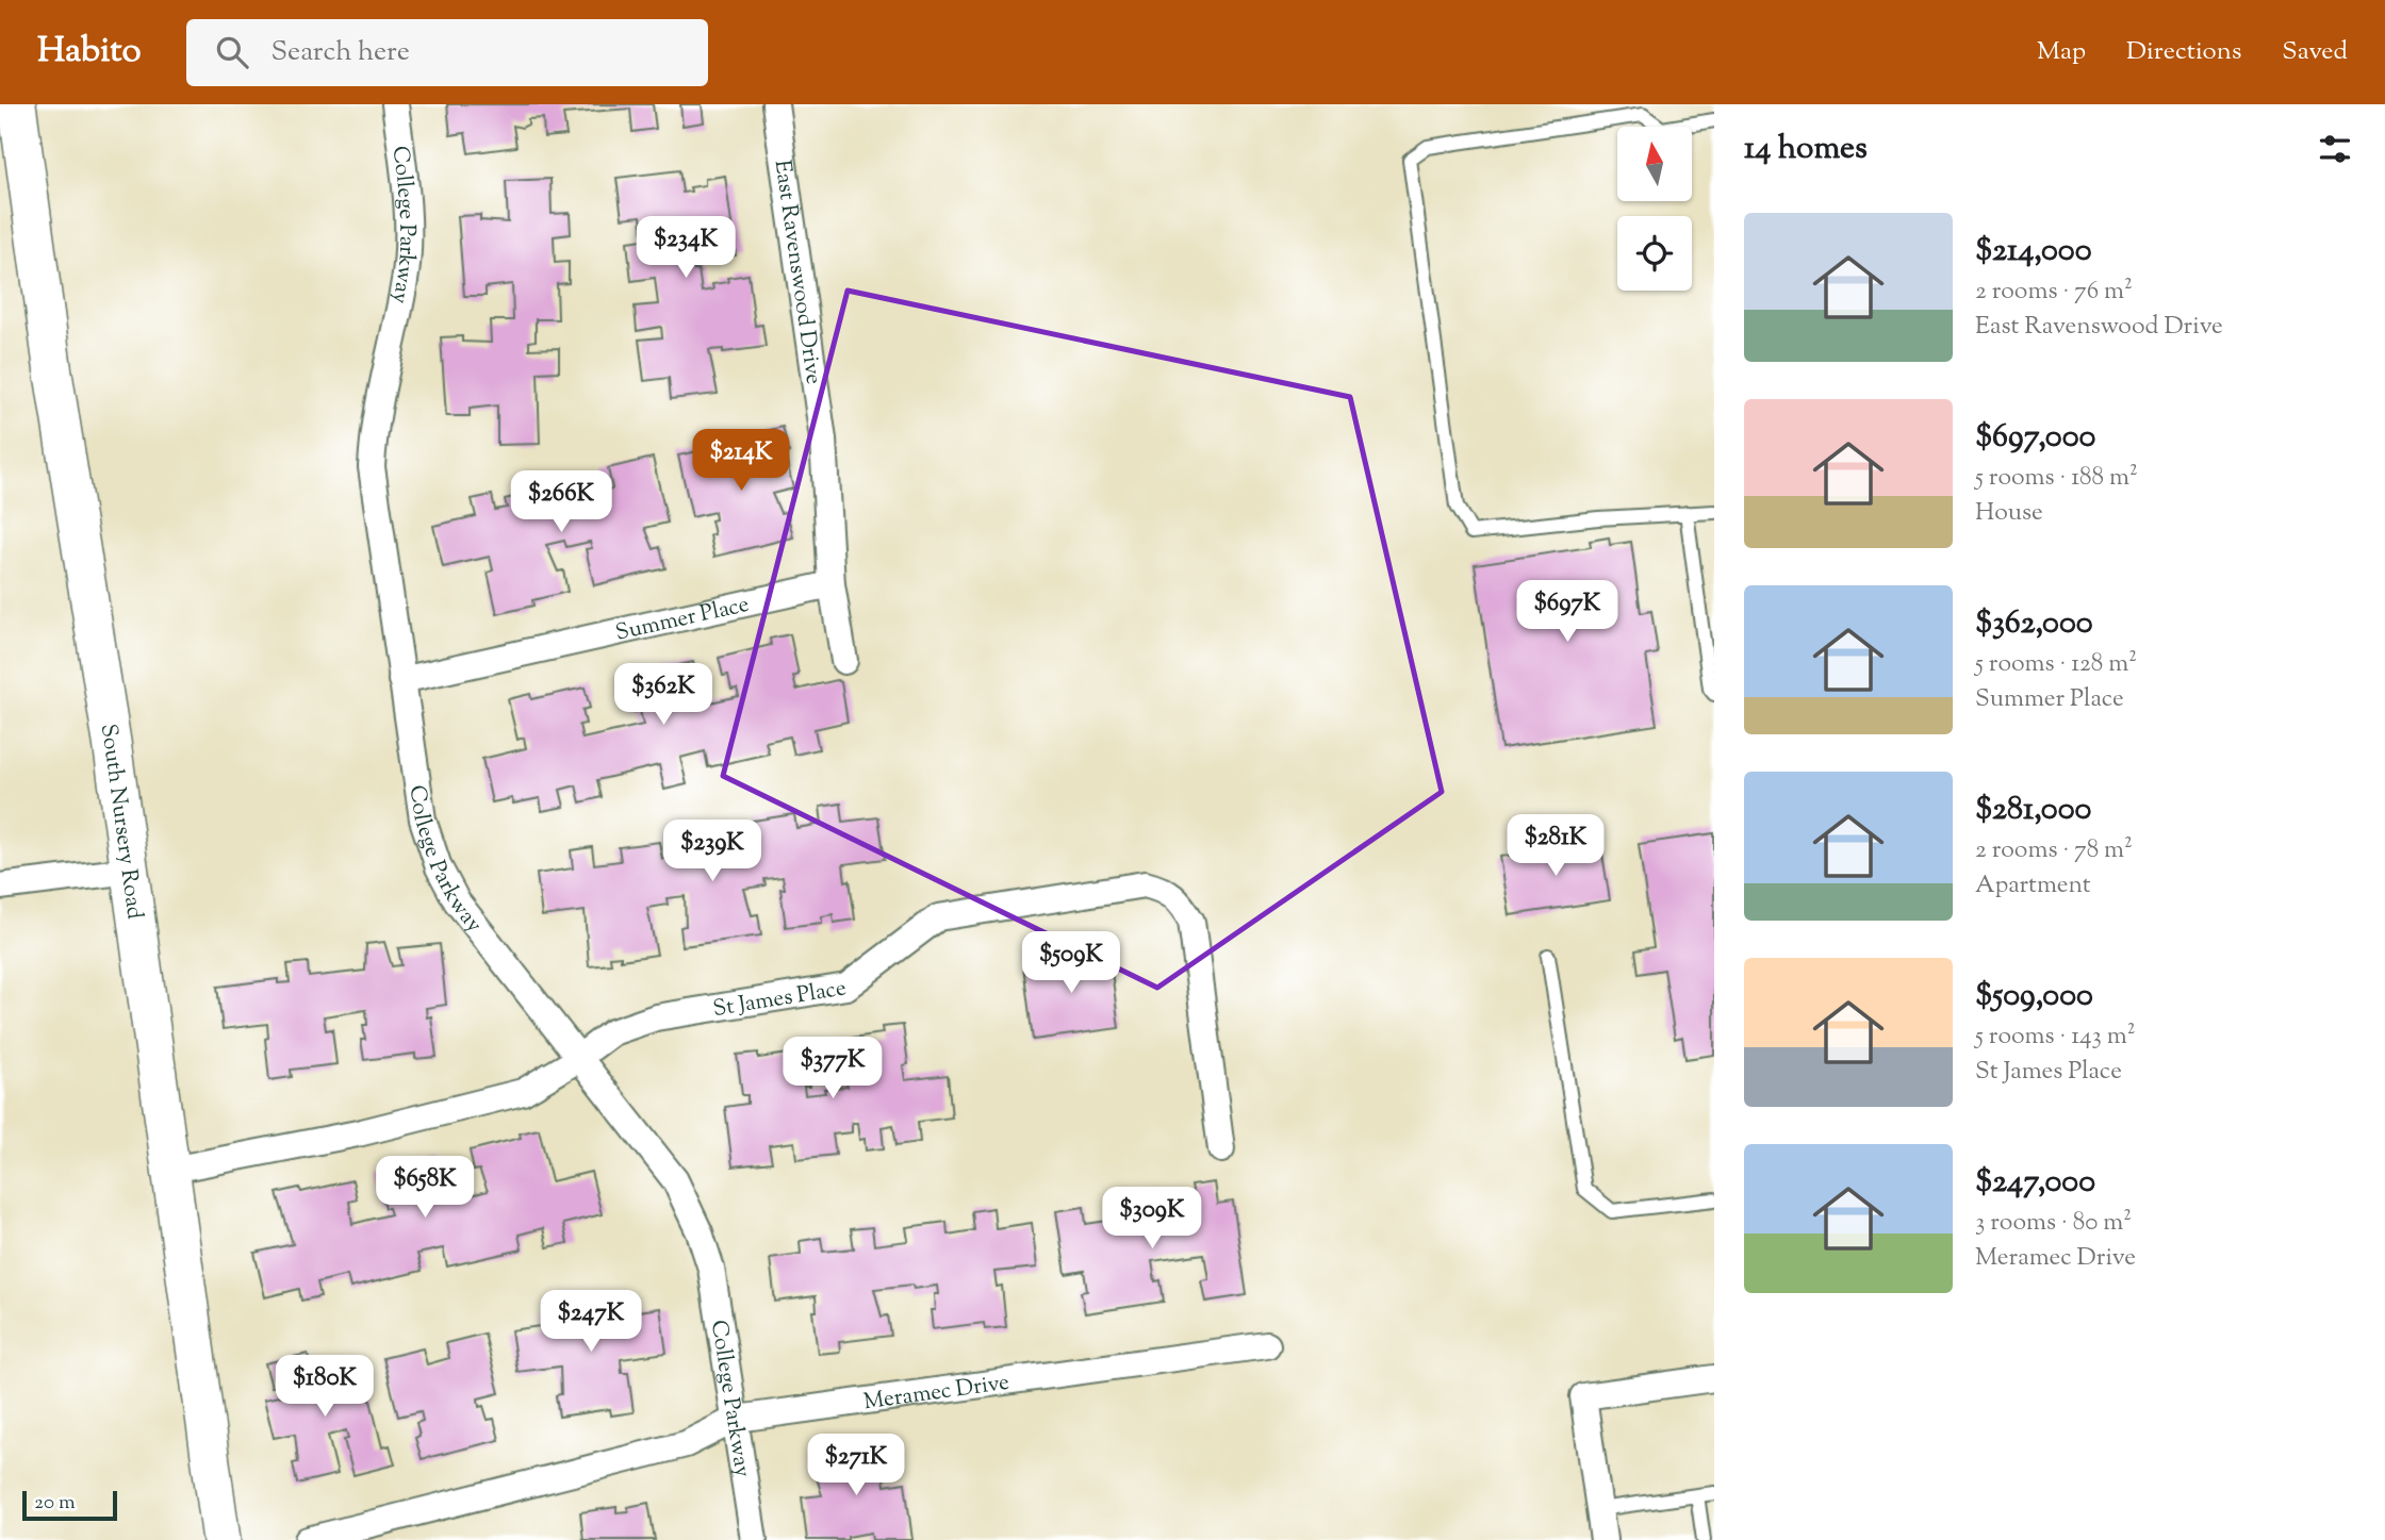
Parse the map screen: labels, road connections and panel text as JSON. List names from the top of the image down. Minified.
{"streets":{"street":["College Parkway","East Ravenswood Drive","Summer Place","South Nursery Road","St James Place","Meramec Drive"]},"crossings":[["College Parkway","Summer Place"],["College Parkway","St James Place"],["College Parkway","Meramec Drive"],["East Ravenswood Drive","Summer Place"],["South Nursery Road","St James Place"]],"scale_bar":"20 m","north":"top","page":{"header":"Habito","search":"Search here","nav":["Map","Directions","Saved"],"heading":"14 homes","list":[{"name":"$214,000","note":"2 rooms · 76 m² · East Ravenswood Drive"},{"name":"$697,000","note":"5 rooms · 188 m² · House"},{"name":"$362,000","note":"5 rooms · 128 m² · Summer Place"},{"name":"$281,000","note":"2 rooms · 78 m² · Apartment"},{"name":"$509,000","note":"5 rooms · 143 m² · St James Place"},{"name":"$247,000","note":"3 rooms · 80 m² · Meramec Drive"}],"price":["$234K","$214K","$266K","$697K","$362K","$281K","$239K","$509K","$377K","$658K","$309K","$247K","$180K","$271K"],"scale":"20 m"}}
